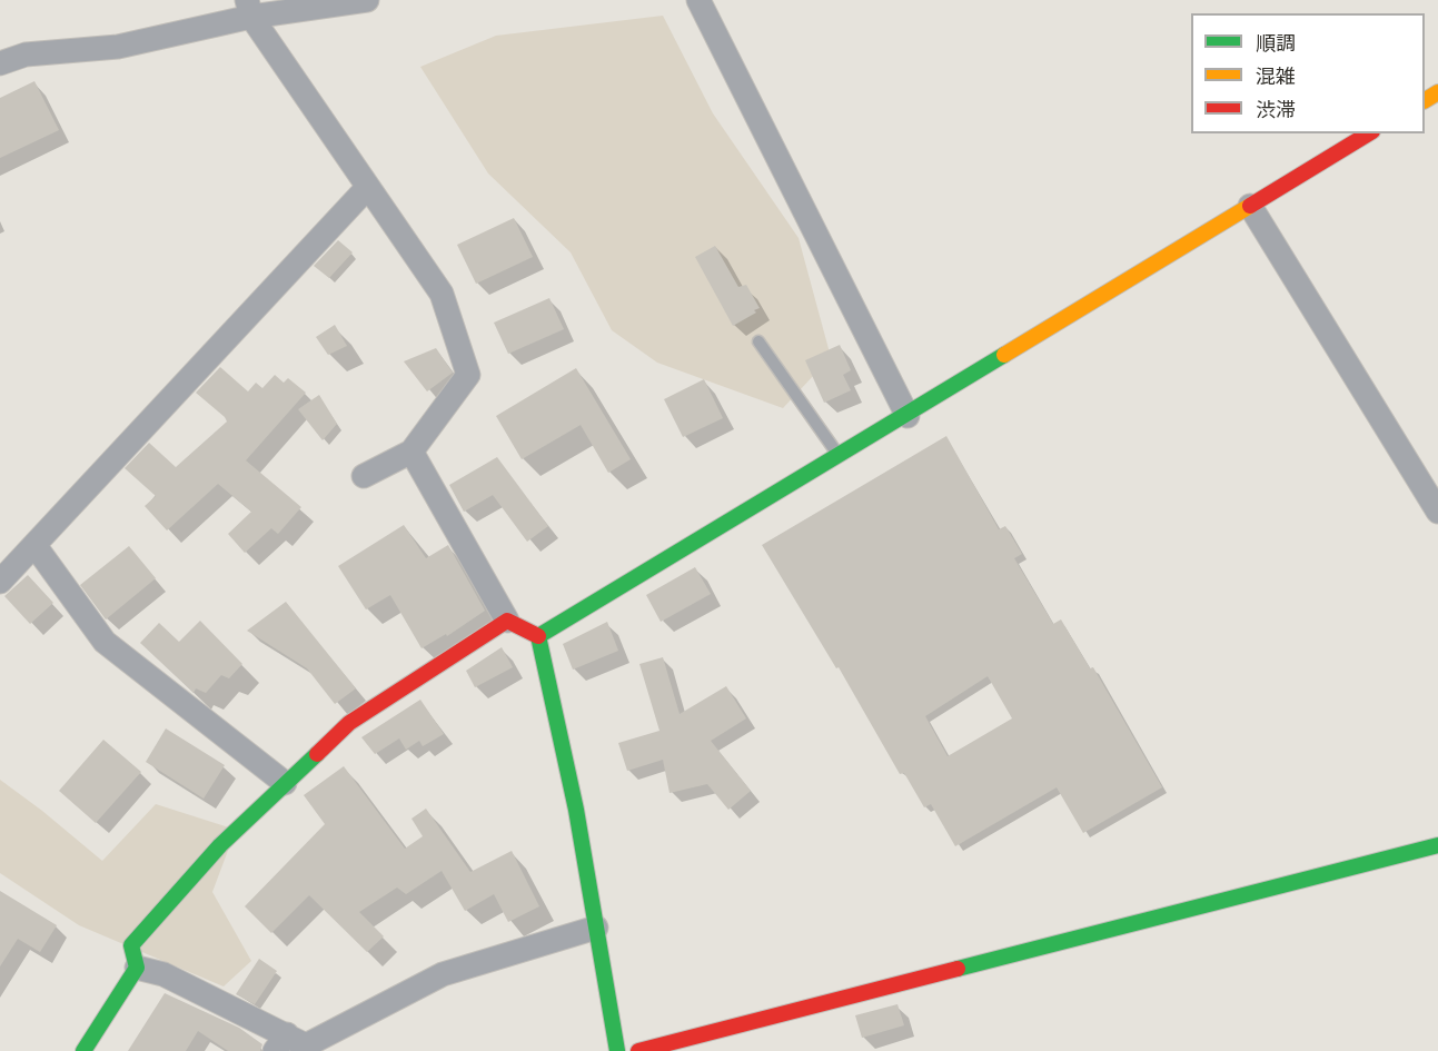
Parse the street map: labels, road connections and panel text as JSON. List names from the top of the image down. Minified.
{"legend":["順調","混雑","渋滞"]}
